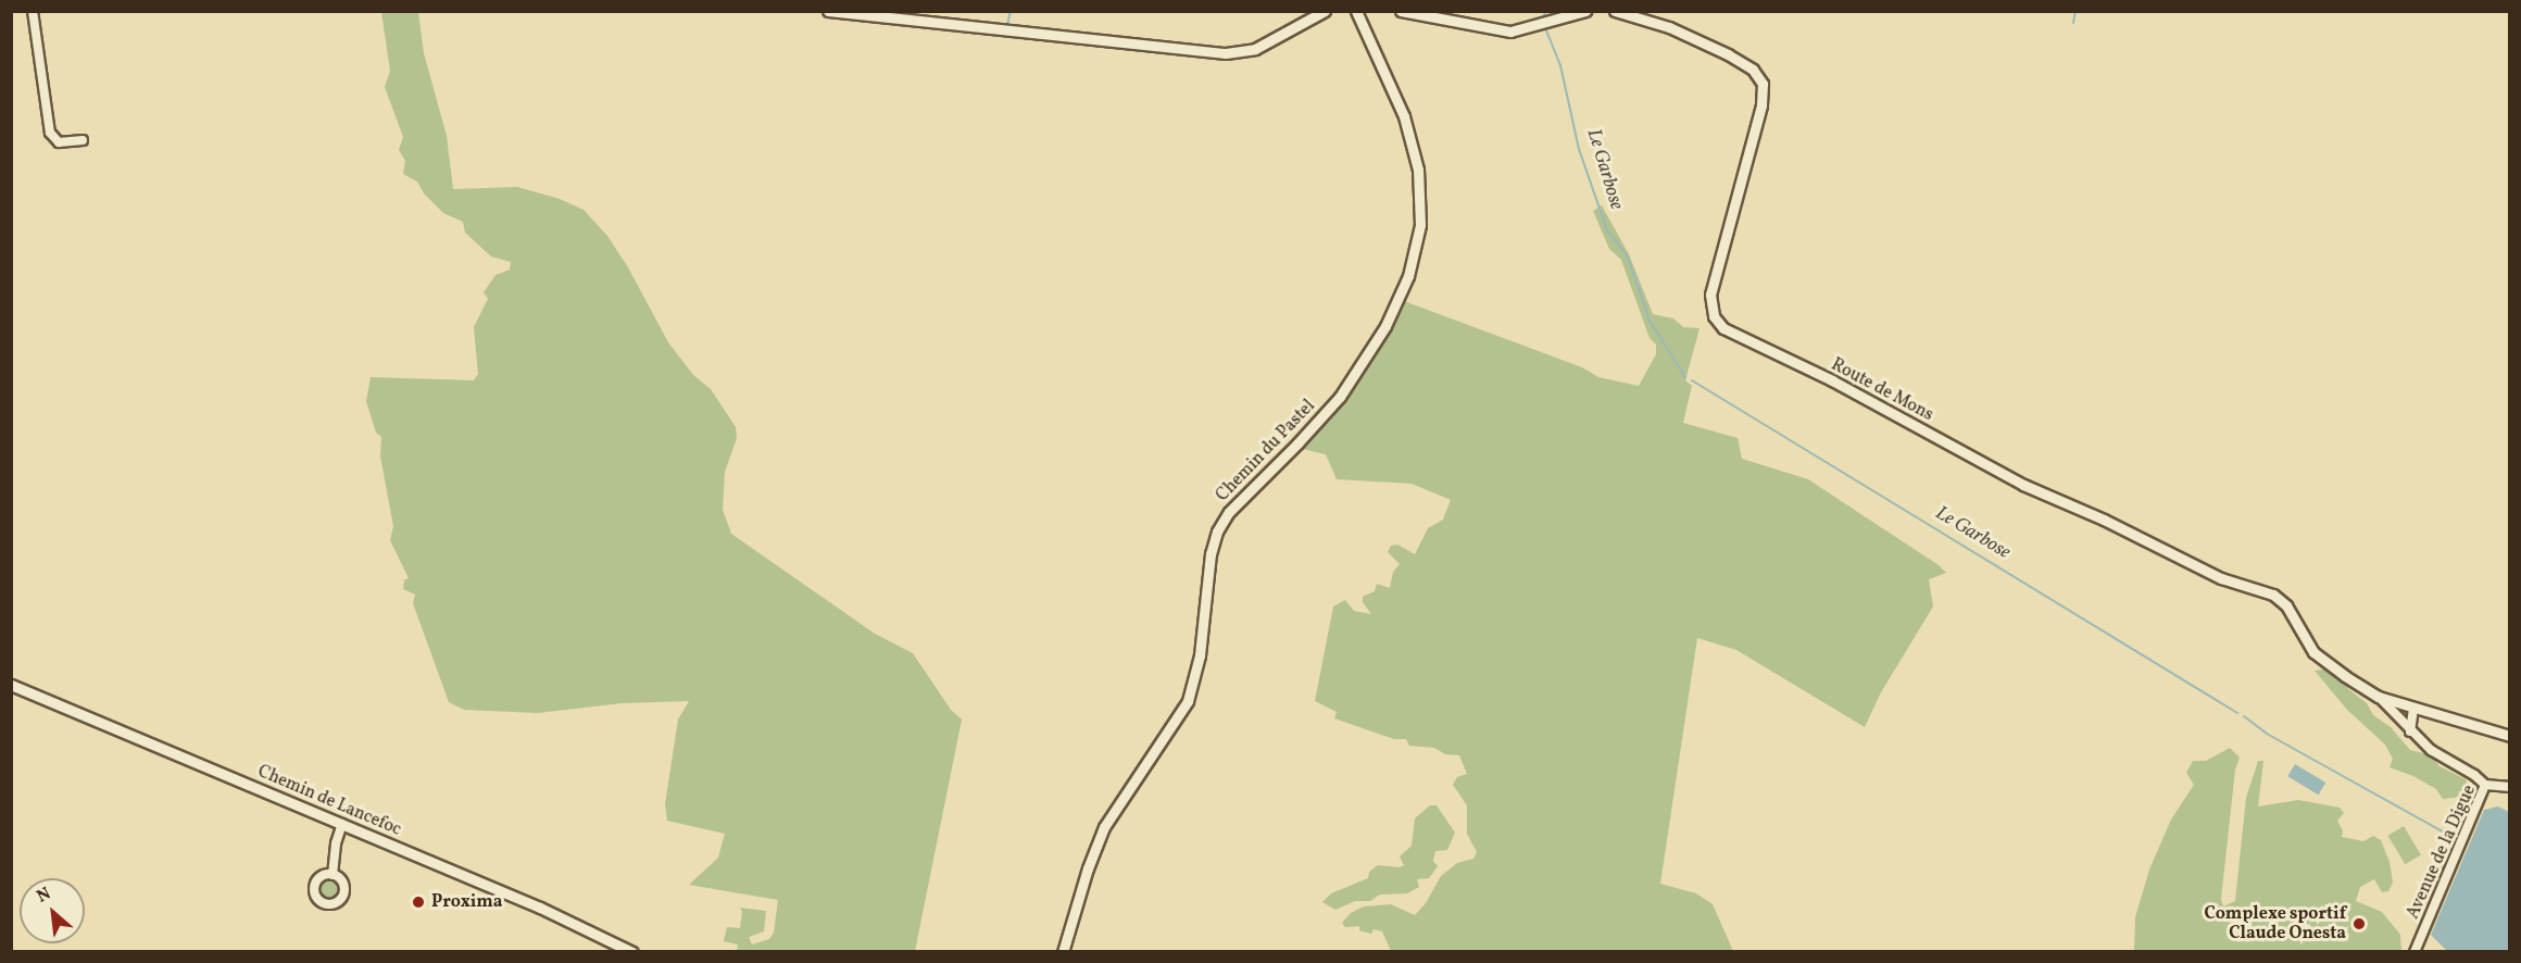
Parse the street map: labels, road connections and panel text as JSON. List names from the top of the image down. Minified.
{"streets":{"street":["Route de Mons","Chemin du Pastel","Chemin de Lancefoc","Avenue de la Digue"]},"crossings":[["Route de Mons","Avenue de la Digue"]],"water":["Le Garbose"],"places":["Proxima","Complexe sportif Claude Onesta"],"north":"top left"}
